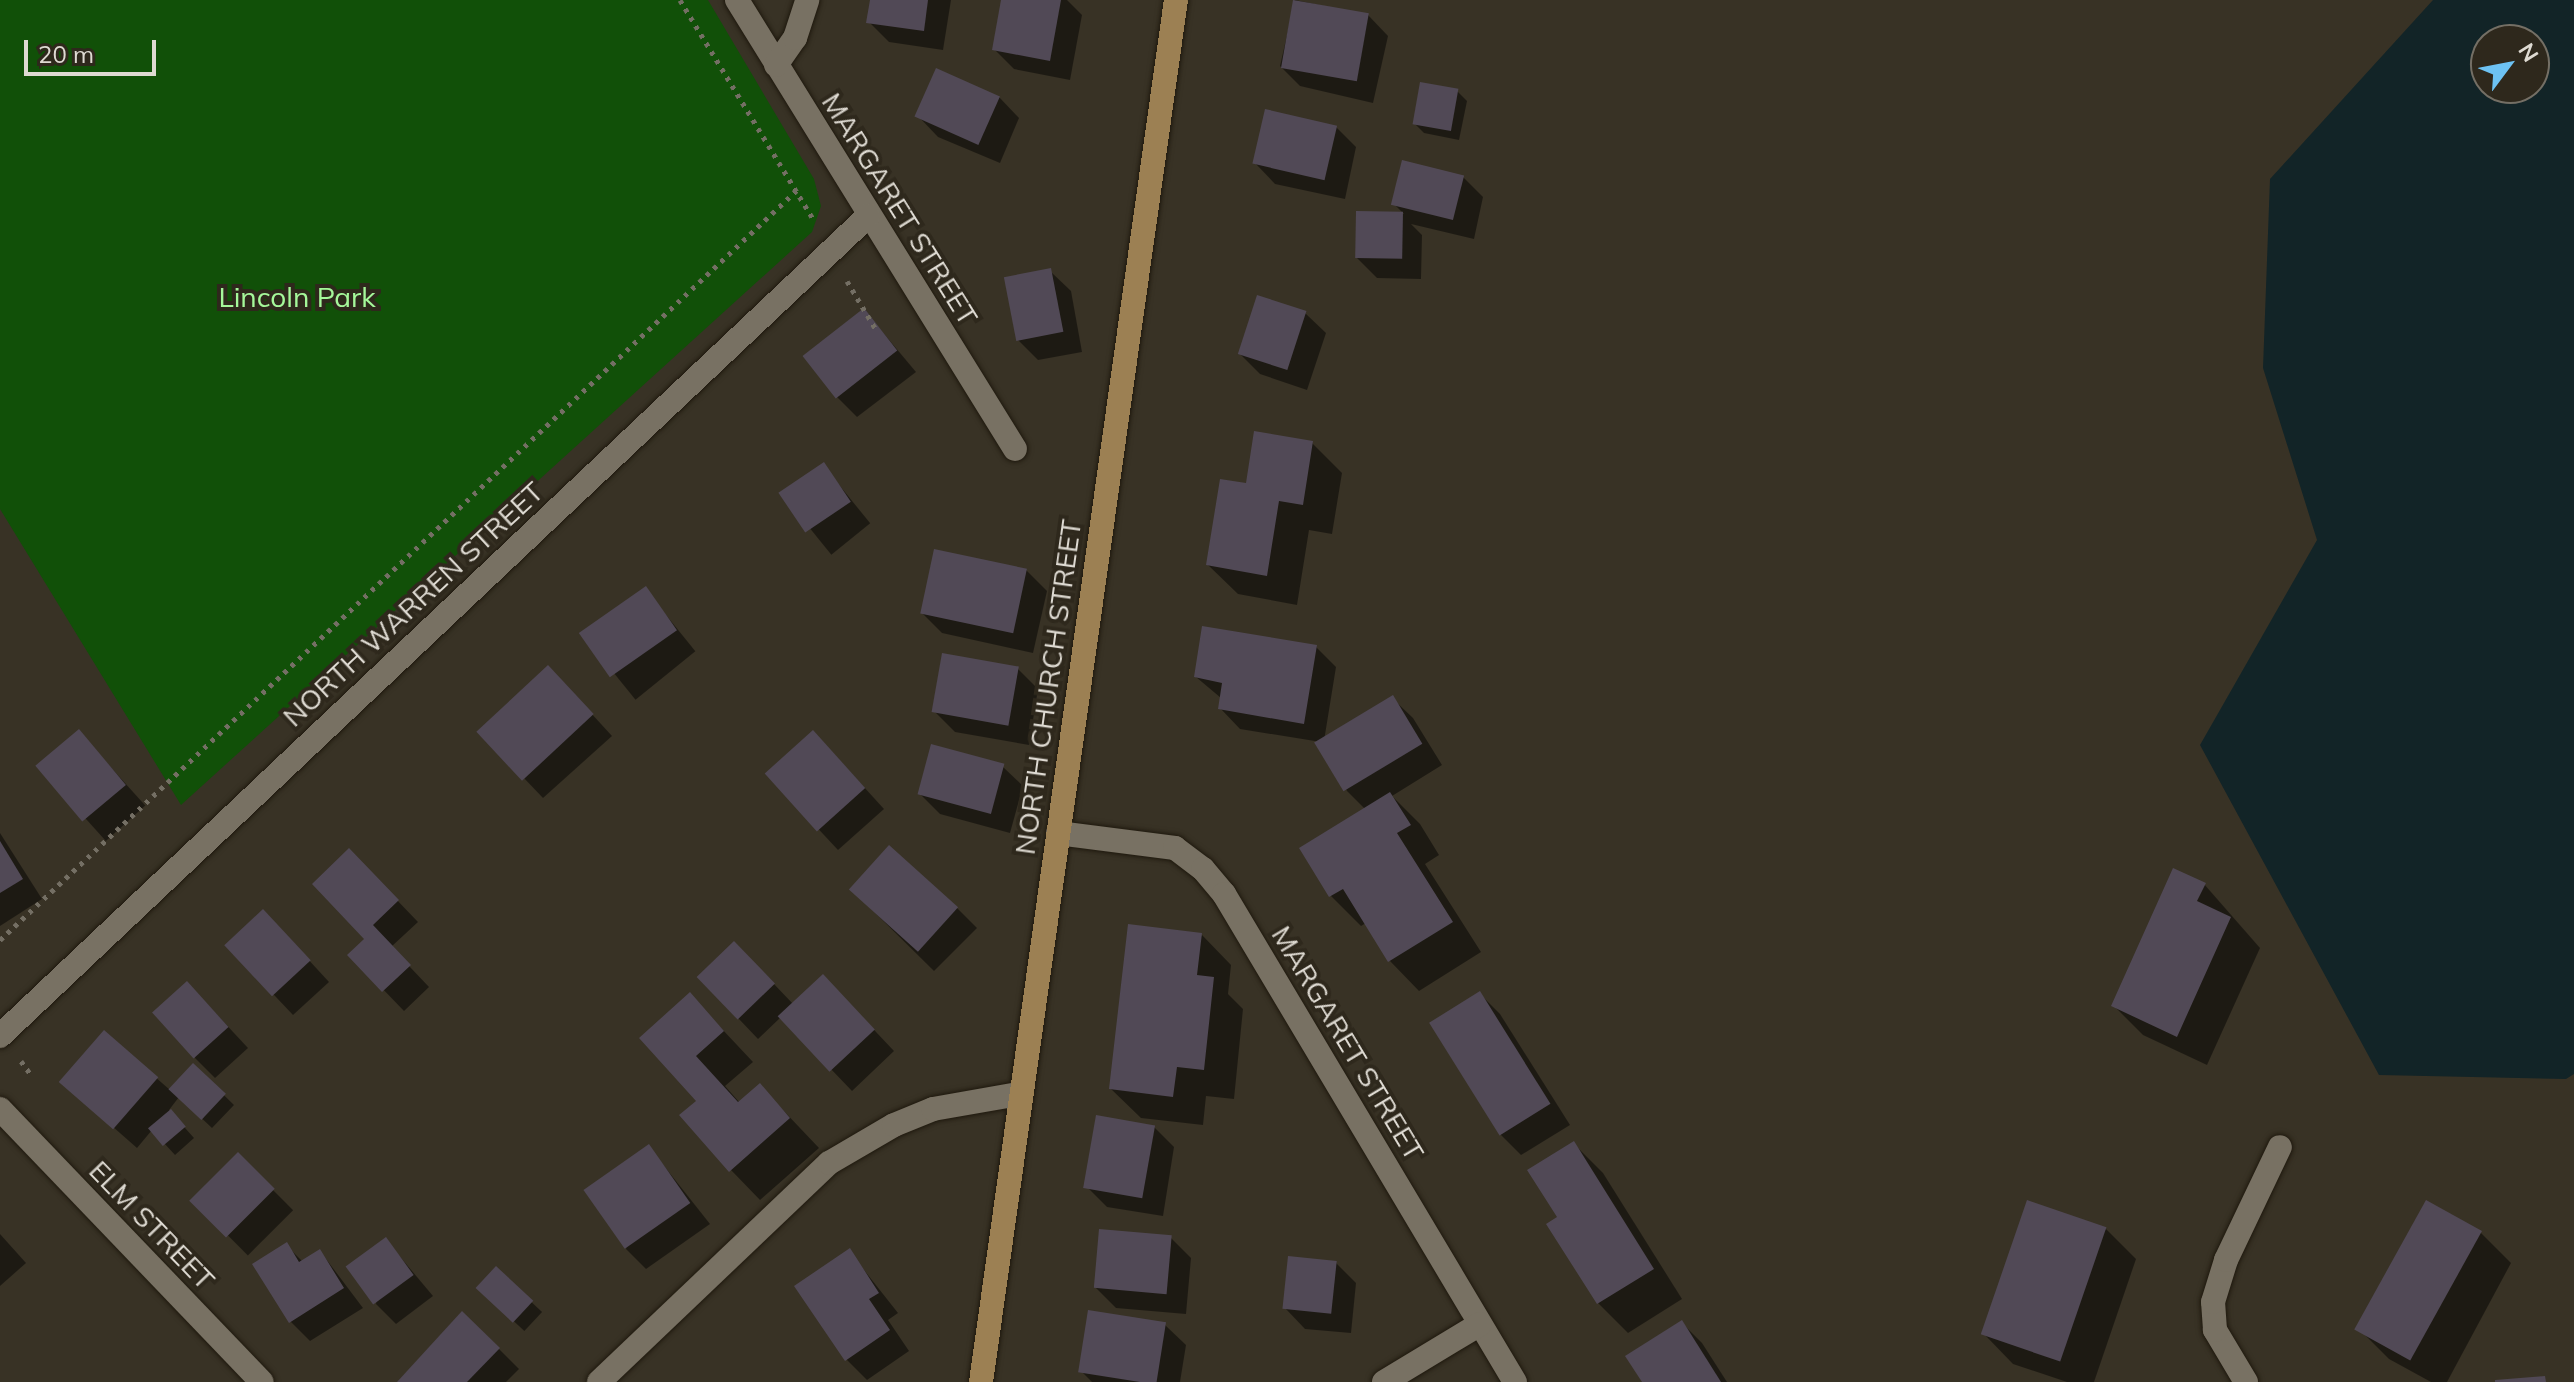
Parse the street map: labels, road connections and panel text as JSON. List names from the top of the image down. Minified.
{"streets":{"main road":["NORTH CHURCH STREET"],"street":["MARGARET STREET","NORTH WARREN STREET","ELM STREET"]},"crossings":[["MARGARET STREET","NORTH WARREN STREET"],["MARGARET STREET","NORTH CHURCH STREET"]],"parks":["Lincoln Park"],"scale_bar":"20 m","north":"top right"}
